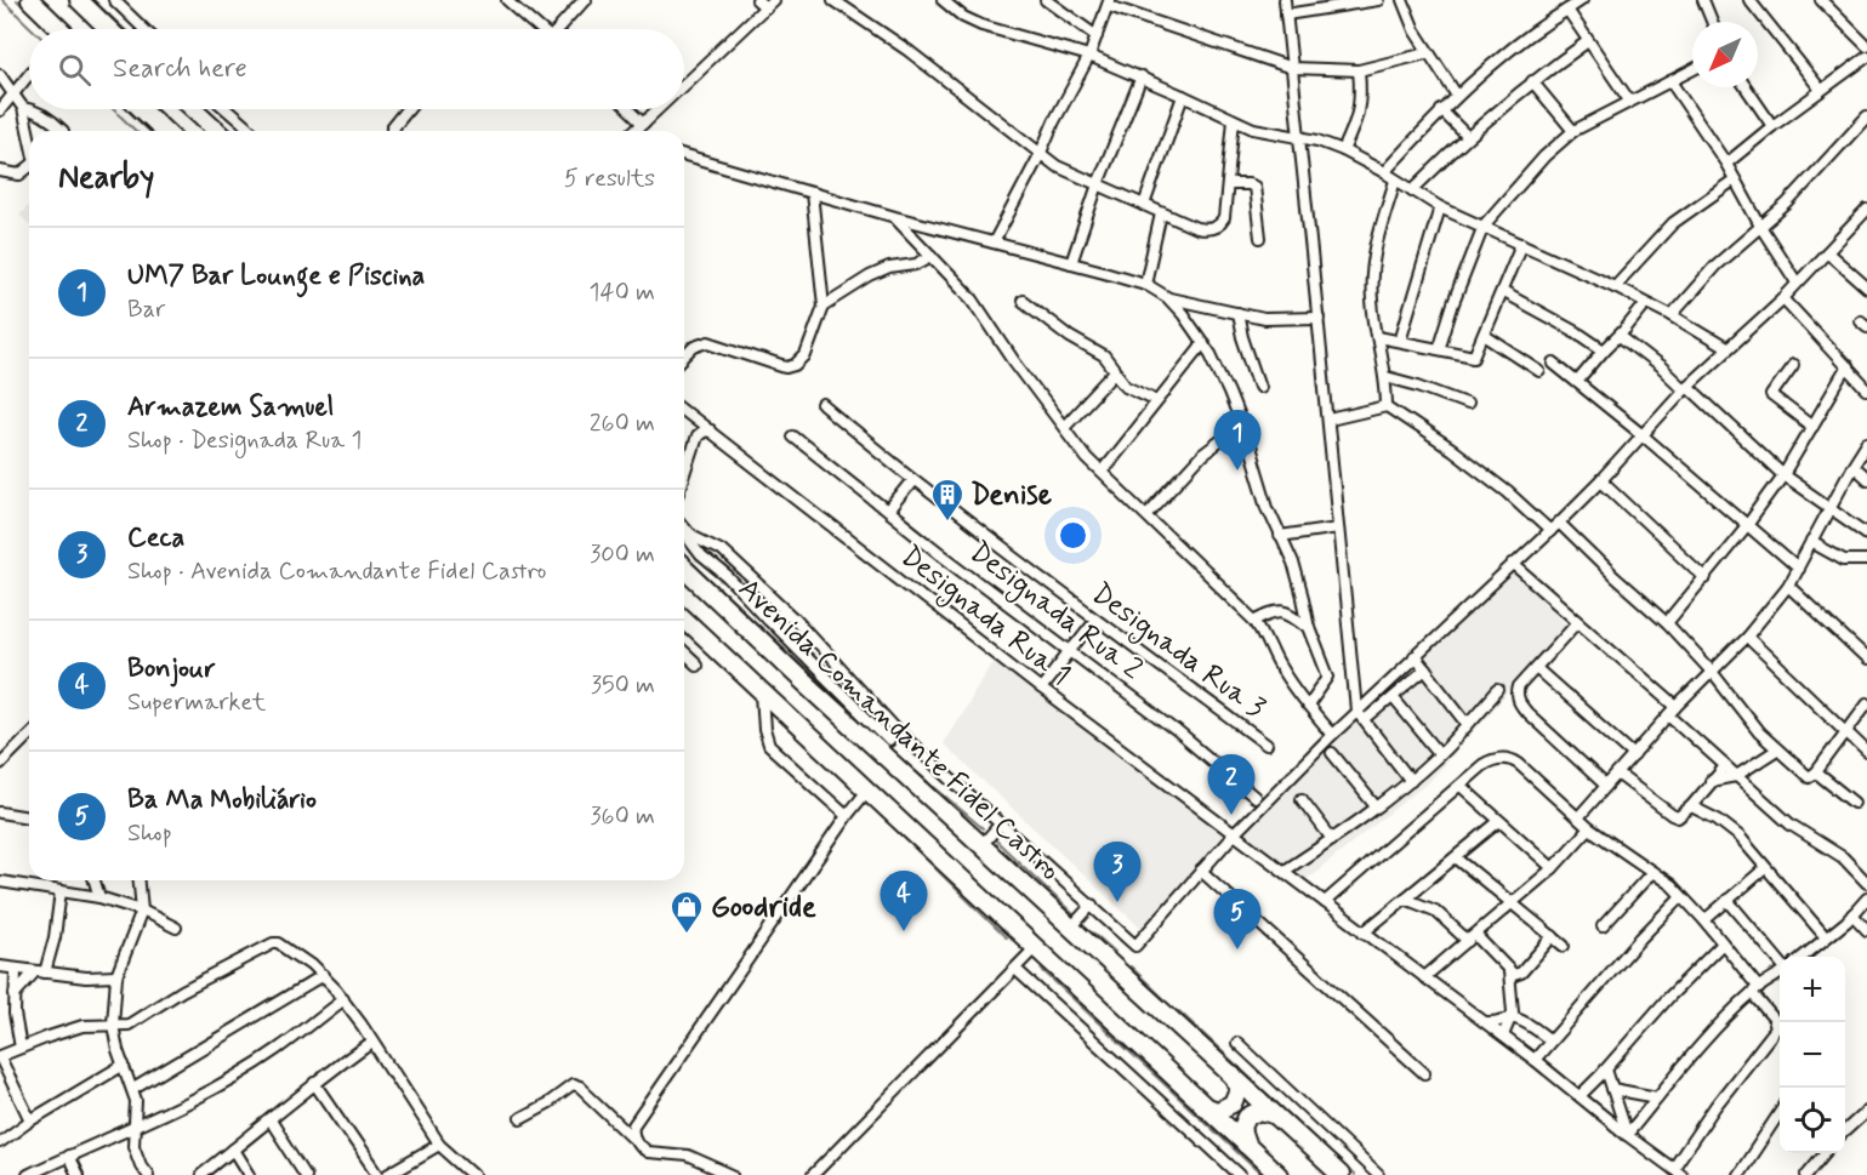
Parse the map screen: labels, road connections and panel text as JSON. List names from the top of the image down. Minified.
{"streets":{"highway":["Avenida Comandante Fidel Castro"],"street":["Designada Rua 2","Designada Rua 1","Designada Rua 3"]},"places":{"building":["Denise"],"shop":["Goodride"]},"north":"bottom left","page":{"search":"Search here","heading":["Nearby","5 results"],"list":[{"mark":"1","name":"UM7 Bar Lounge e Piscina","note":"Bar","value":"140 m"},{"mark":"2","name":"Armazem Samuel","note":"Shop · Designada Rua 1","value":"260 m"},{"mark":"3","name":"Ceca","note":"Shop · Avenida Comandante Fidel Castro","value":"300 m"},{"mark":"4","name":"Bonjour","note":"Supermarket","value":"350 m"},{"mark":"5","name":"Ba Ma Mobiliário","note":"Shop","value":"360 m"}],"pins":["1","2","3","4","5"],"map_buttons":["+","−"]}}
